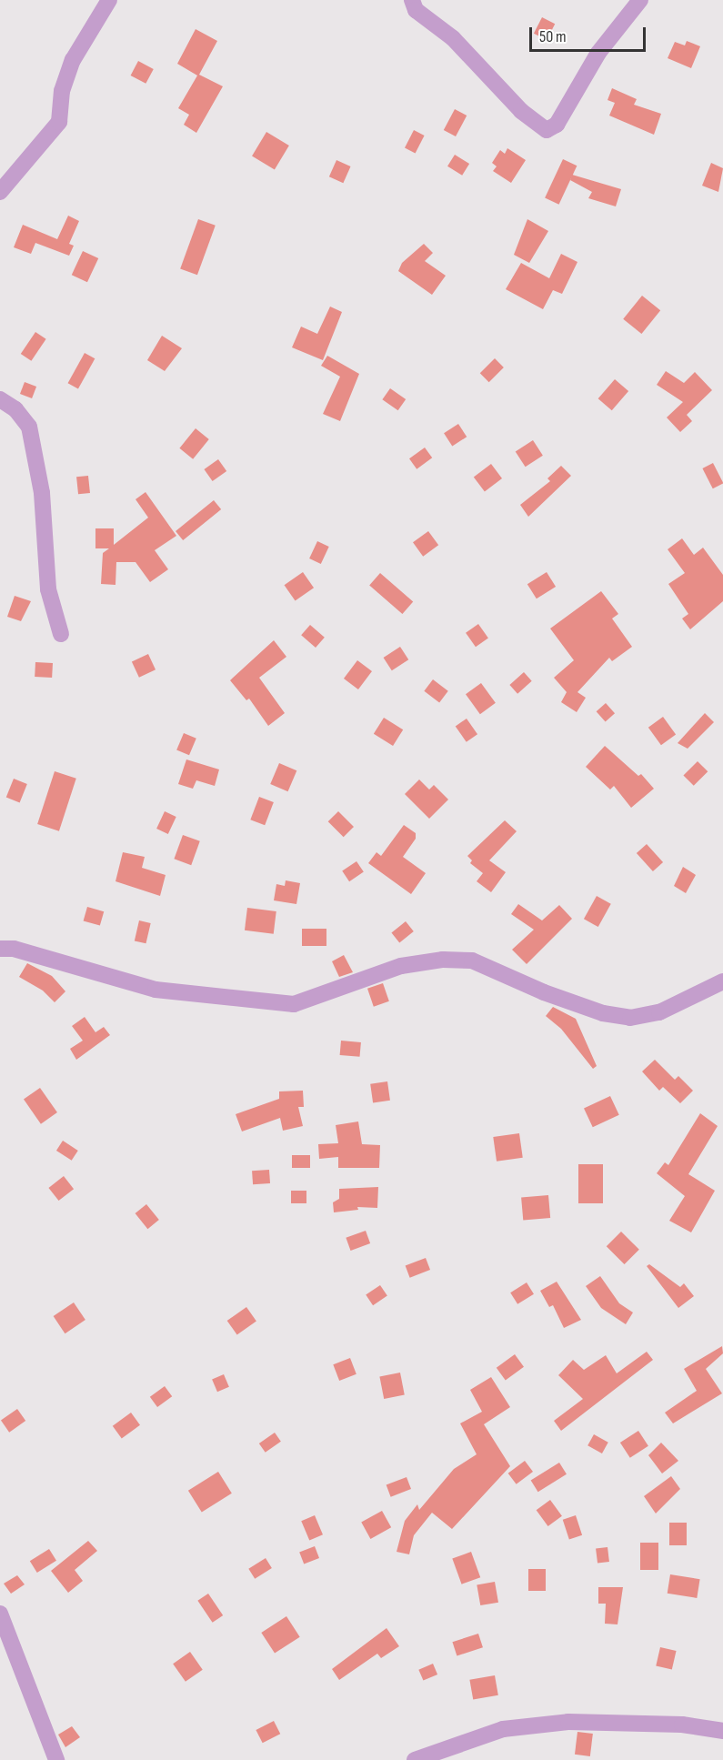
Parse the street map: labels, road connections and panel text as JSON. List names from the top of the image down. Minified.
{"scale_bar":"50 m"}
